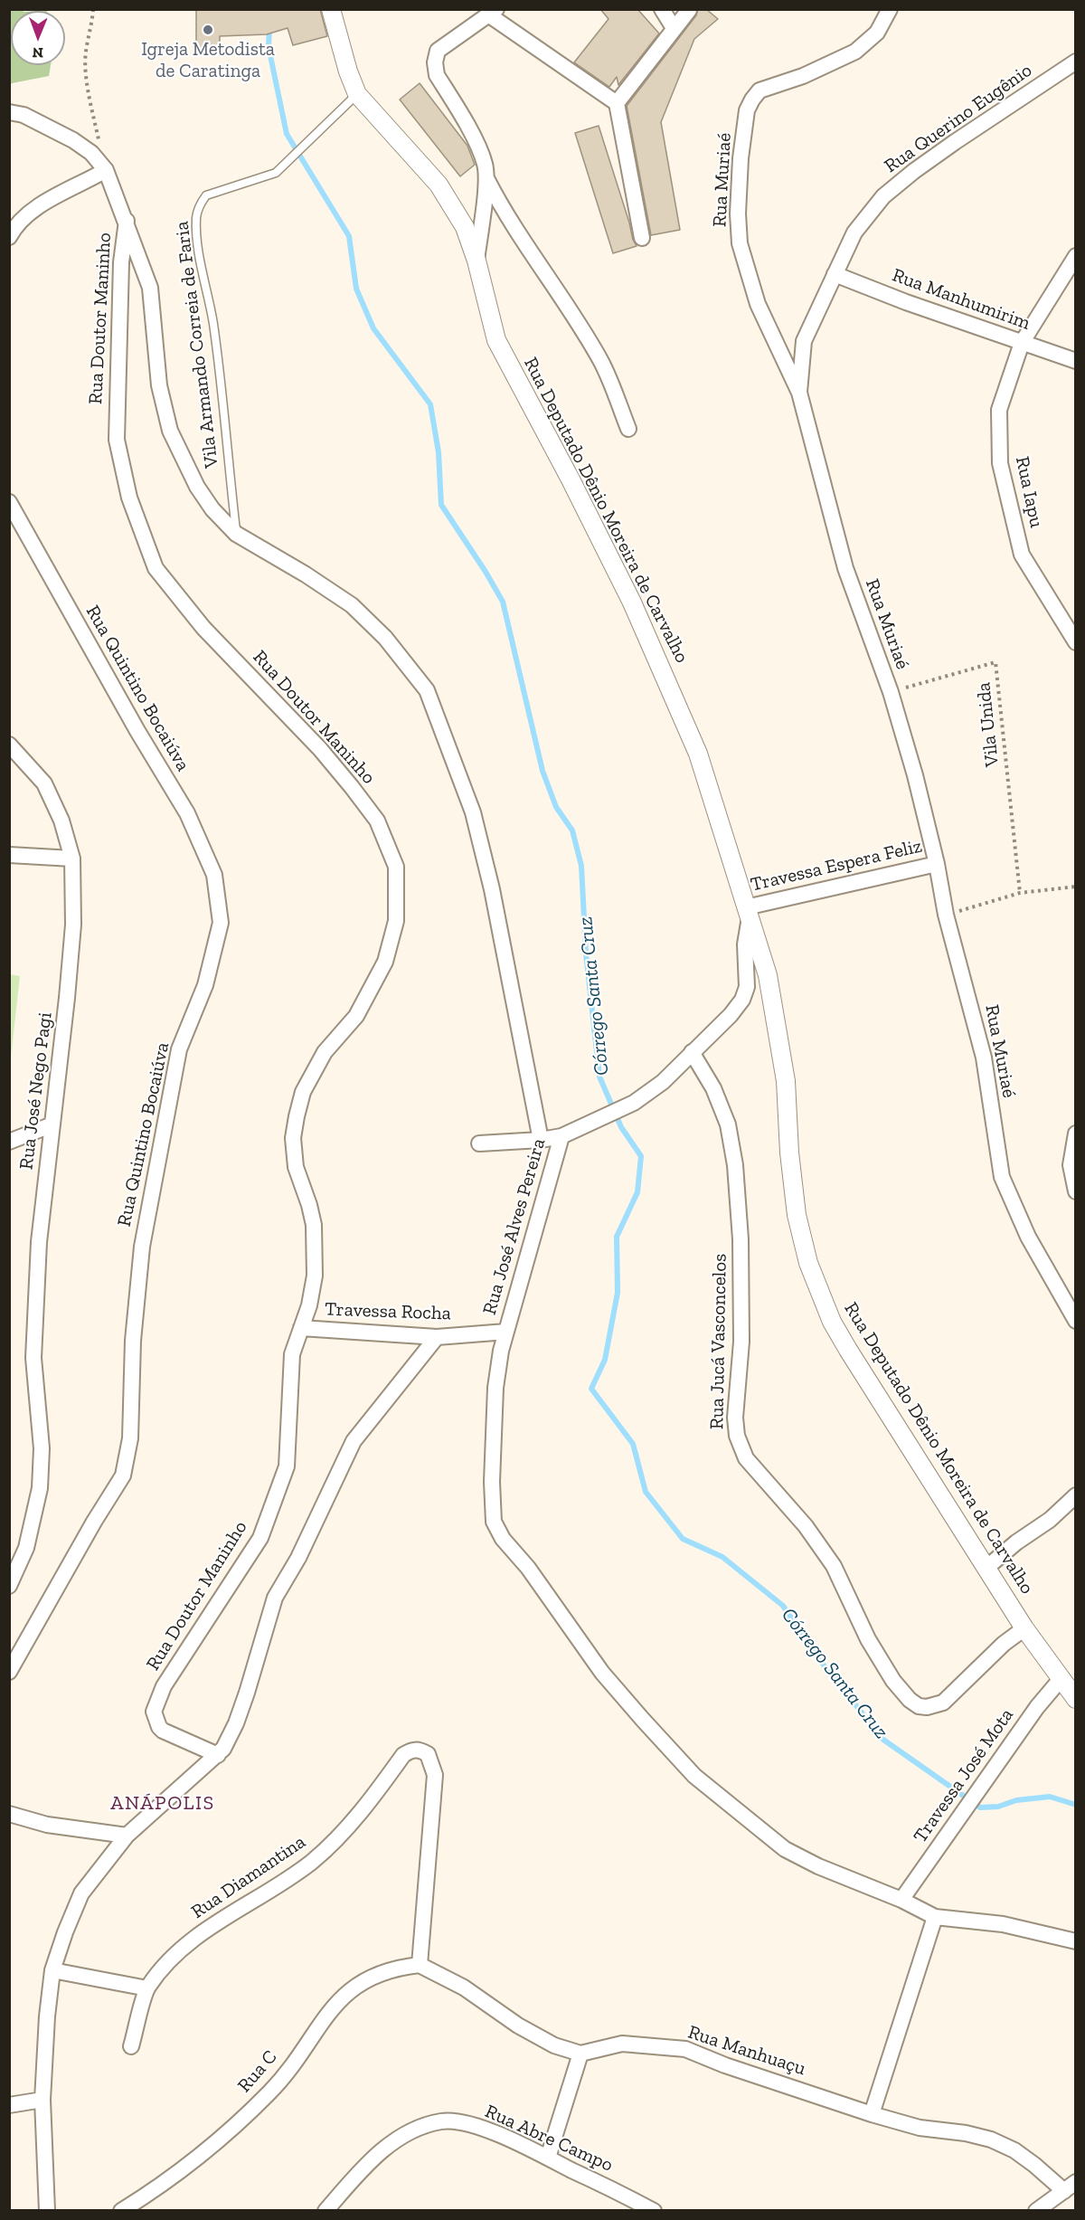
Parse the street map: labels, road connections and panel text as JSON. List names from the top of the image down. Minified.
{"streets":{"street":["Rua Querino Eugênio","Rua Muriaé","Rua Manhumirim","Rua Doutor Maninho","Rua Iapu","Rua Deputado Dênio Moreira de Carvalho","Rua Quintino Bocaiúva","Travessa Espera Feliz","Rua José Nego Pagi","Rua José Alves Pereira","Travessa Rocha","Rua Jucá Vasconcelos","Travessa José Mota","Rua Diamantina","Rua Manhuaçu","Rua C","Rua Abre Campo"],"lane":["Vila Armando Correia de Faria"],"path":["Vila Unida"]},"crossings":[["Rua Querino Eugênio","Rua Muriaé"],["Rua Querino Eugênio","Rua Manhumirim"],["Rua Muriaé","Vila Unida"],["Rua Muriaé","Travessa Espera Feliz"],["Rua Manhumirim","Rua Iapu"],["Rua Doutor Maninho","Rua José Alves Pereira"],["Rua Doutor Maninho","Travessa Rocha"],["Vila Armando Correia de Faria","Rua Deputado Dênio Moreira de Carvalho"],["Vila Armando Correia de Faria","Rua José Alves Pereira"],["Rua Deputado Dênio Moreira de Carvalho","Travessa Espera Feliz"],["Rua Deputado Dênio Moreira de Carvalho","Rua Jucá Vasconcelos"],["Rua Deputado Dênio Moreira de Carvalho","Travessa José Mota"],["Rua José Alves Pereira","Travessa Rocha"],["Rua José Alves Pereira","Travessa José Mota"],["Rua Diamantina","Rua C"]],"districts":["ANÁPOLIS"],"water":["Córrego Santa Cruz"],"places":["Igreja Metodista de Caratinga"],"north":"bottom"}
